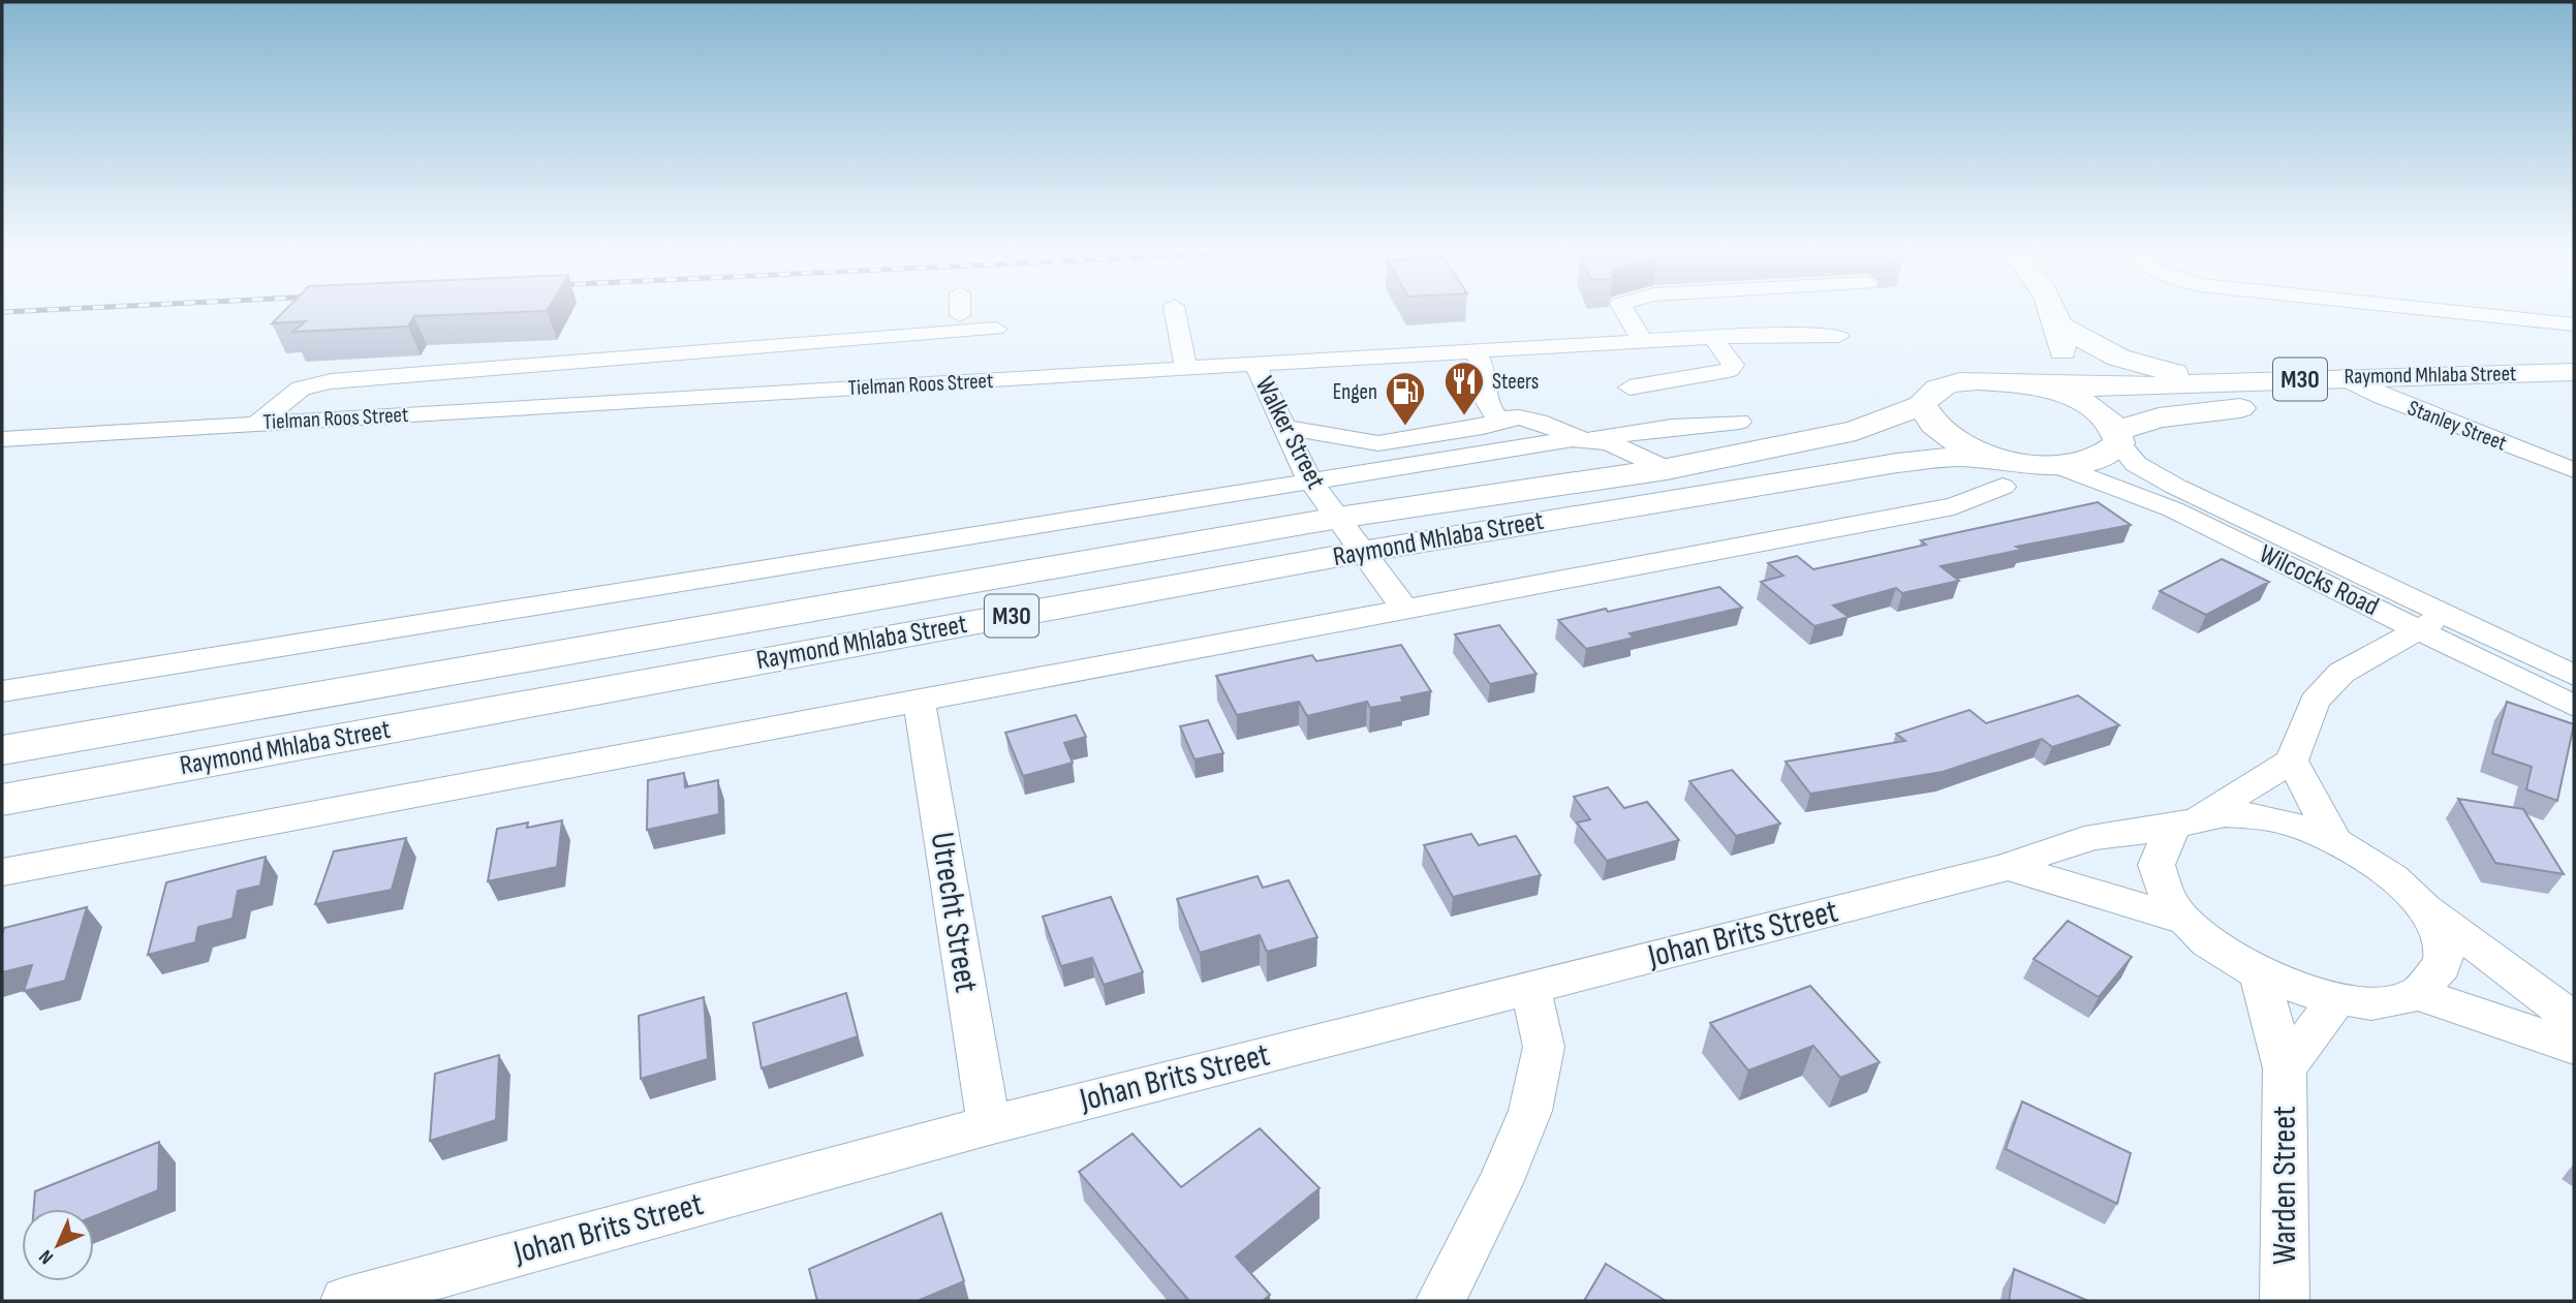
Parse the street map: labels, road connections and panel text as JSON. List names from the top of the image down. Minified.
{"streets":{"main road":["Raymond Mhlaba Street","M30"],"street":["Tielman Roos Street","Stanley Street","Walker Street","Wilcocks Road","Utrecht Street","Johan Brits Street","Warden Street"]},"crossings":[["Raymond Mhlaba Street","Stanley Street"],["Raymond Mhlaba Street","Walker Street"],["Raymond Mhlaba Street","Wilcocks Road"],["Raymond Mhlaba Street","Utrecht Street"],["Tielman Roos Street","Walker Street"],["Utrecht Street","Johan Brits Street"]],"places":{"restaurant":["Steers"],"fuel station":["Engen"]},"north":"bottom left"}
